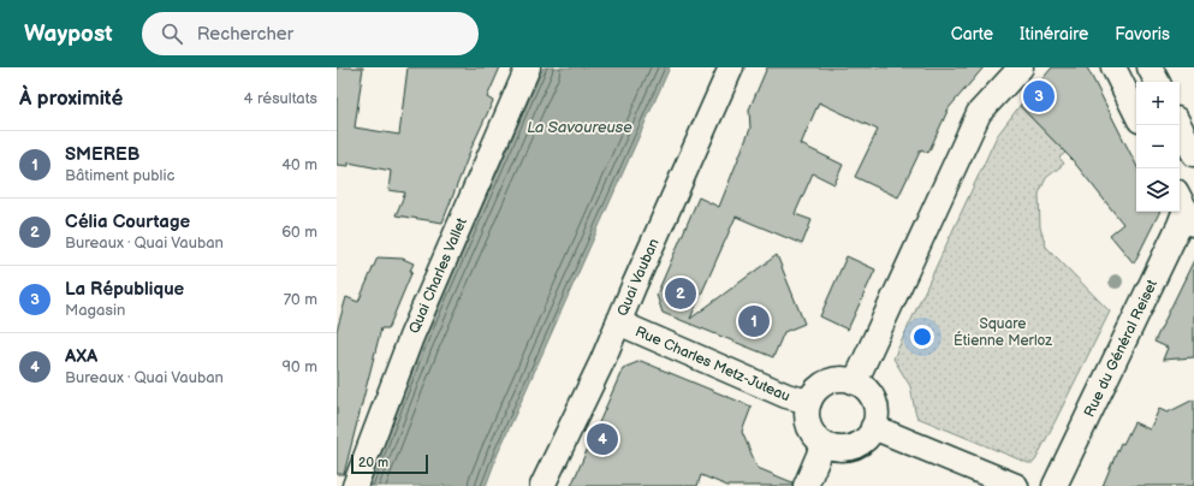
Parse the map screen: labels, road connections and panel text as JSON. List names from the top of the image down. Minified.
{"streets":{"street":["Quai Charles Vallet","Quai Vauban","Rue du Général Reiset","Rue Charles Metz-Juteau"]},"crossings":[["Quai Vauban","Rue Charles Metz-Juteau"]],"water":["La Savoureuse"],"parks":["Square Étienne Merloz"],"scale_bar":"20 m","page":{"header":"Waypost","search":"Rechercher","nav":["Carte","Itinéraire","Favoris"],"heading":["À proximité","4 résultats"],"pins":["3","2","1","4"],"map_buttons":["+","−"],"list":[{"mark":"1","name":"SMEREB","note":"Bâtiment public","value":"40 m"},{"mark":"2","name":"Célia Courtage","note":"Bureaux · Quai Vauban","value":"60 m"},{"mark":"3","name":"La République","note":"Magasin","value":"70 m"},{"mark":"4","name":"AXA","note":"Bureaux · Quai Vauban","value":"90 m"}],"scale":"20 m"}}
